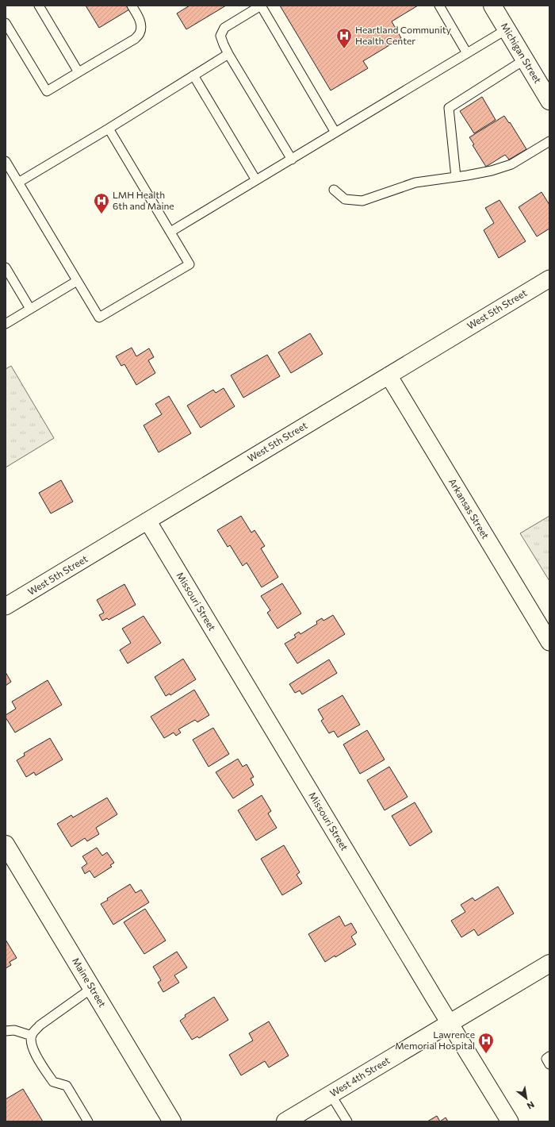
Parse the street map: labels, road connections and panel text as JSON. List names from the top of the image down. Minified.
{"streets":{"street":["Michigan Street","West 5th Street","Arkansas Street","Missouri Street","Maine Street","West 4th Street"]},"crossings":[["West 5th Street","Arkansas Street"],["West 5th Street","Missouri Street"],["Missouri Street","West 4th Street"]],"places":{"hospital":["Heartland Community Health Center","LMH Health 6th and Maine","Lawrence Memorial Hospital"]},"north":"bottom right"}
